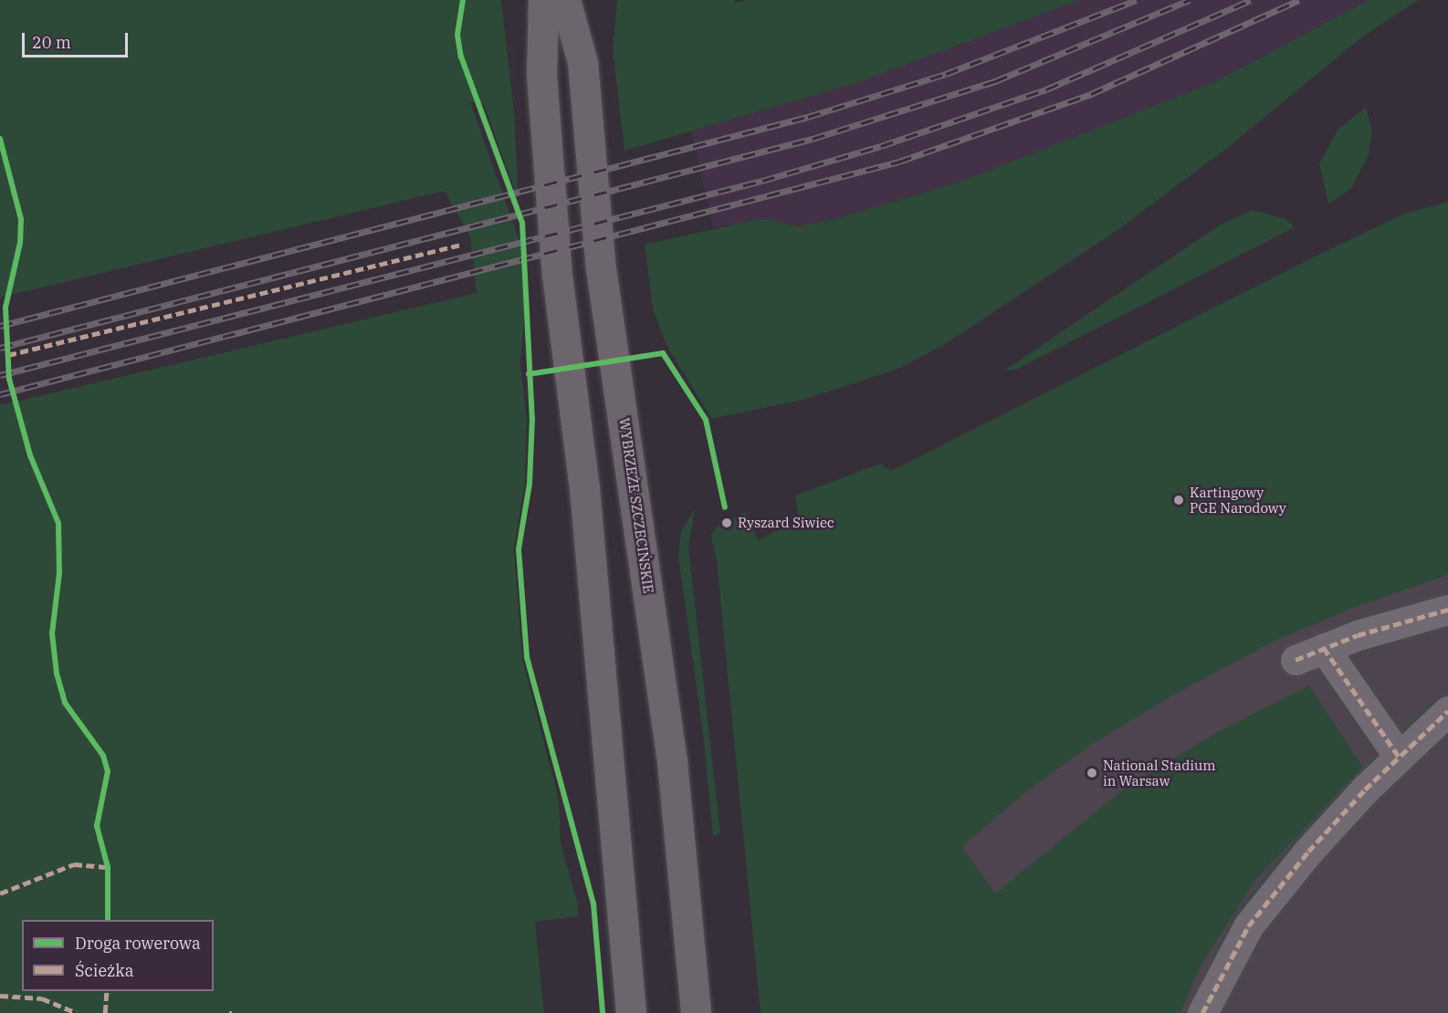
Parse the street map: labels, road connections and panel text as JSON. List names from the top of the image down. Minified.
{"streets":{"main road":["WYBRZEŻE SZCZECIŃSKIE"]},"places":["Kartingowy PGE Narodowy","Ryszard Siwiec","National Stadium in Warsaw"],"legend":["Droga rowerowa","Ścieżka"],"scale_bar":"20 m"}
